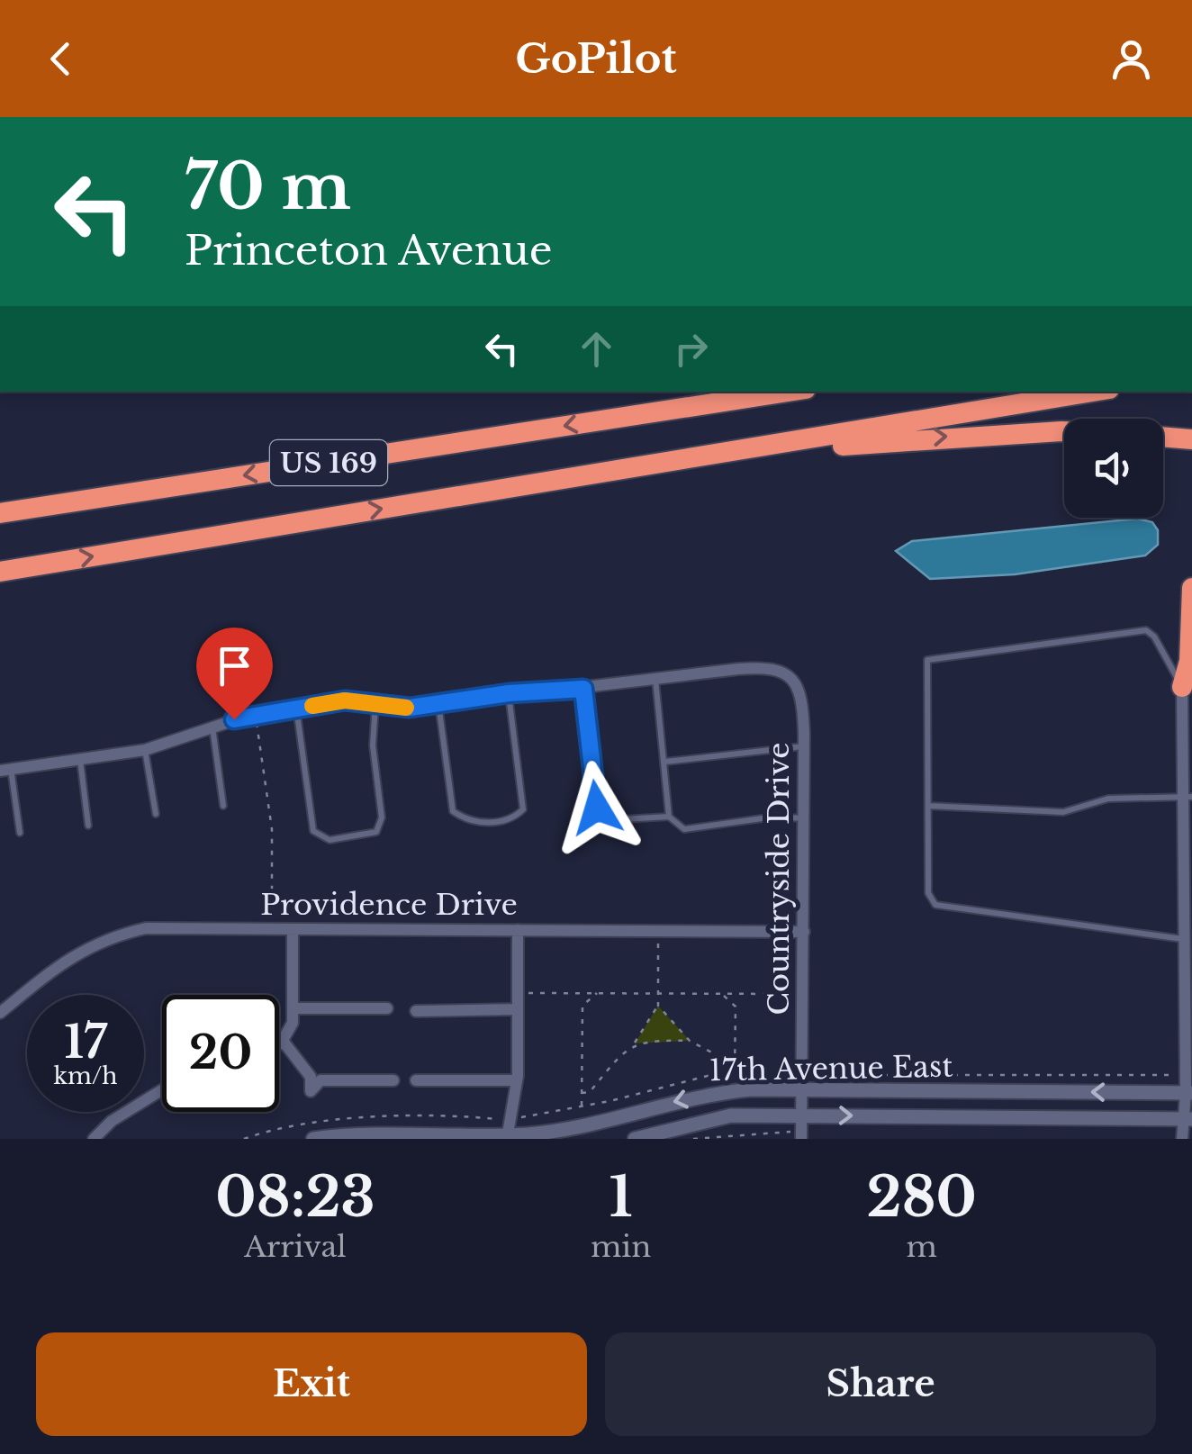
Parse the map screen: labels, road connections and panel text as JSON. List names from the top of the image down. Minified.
{"streets":{"highway":["US 169"],"street":["Countryside Drive","Providence Drive","17th Avenue East"]},"crossings":[["Countryside Drive","Providence Drive"],["Countryside Drive","17th Avenue East"]],"page":{"header":"GoPilot","turn":["70 m","Princeton Avenue"],"speed":"17 km/h","limit":"20","eta":["08:23","Arrival","1","min","280","m"],"buttons":["Exit","Share"]}}
